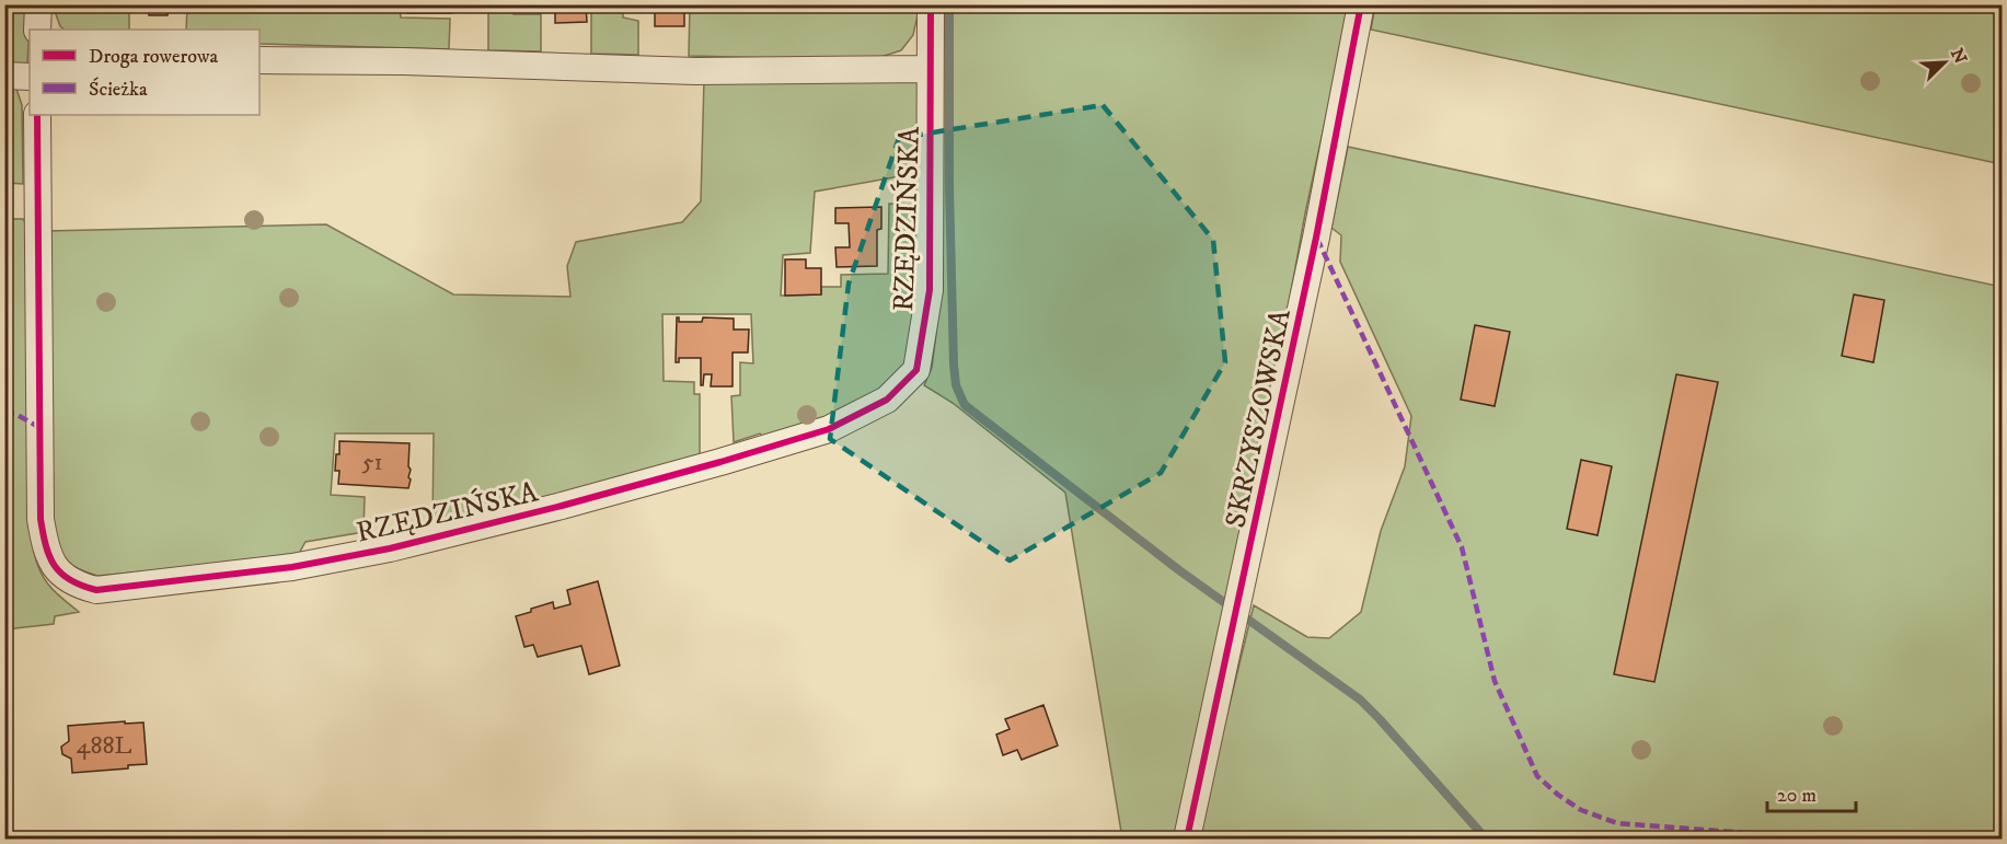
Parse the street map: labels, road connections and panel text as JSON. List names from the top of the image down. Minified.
{"streets":{"street":["RZĘDZIŃSKA","SKRZYSZOWSKA"]},"house_numbers":["51","488L"],"legend":["Droga rowerowa","Ścieżka"],"scale_bar":"20 m","north":"top right"}
